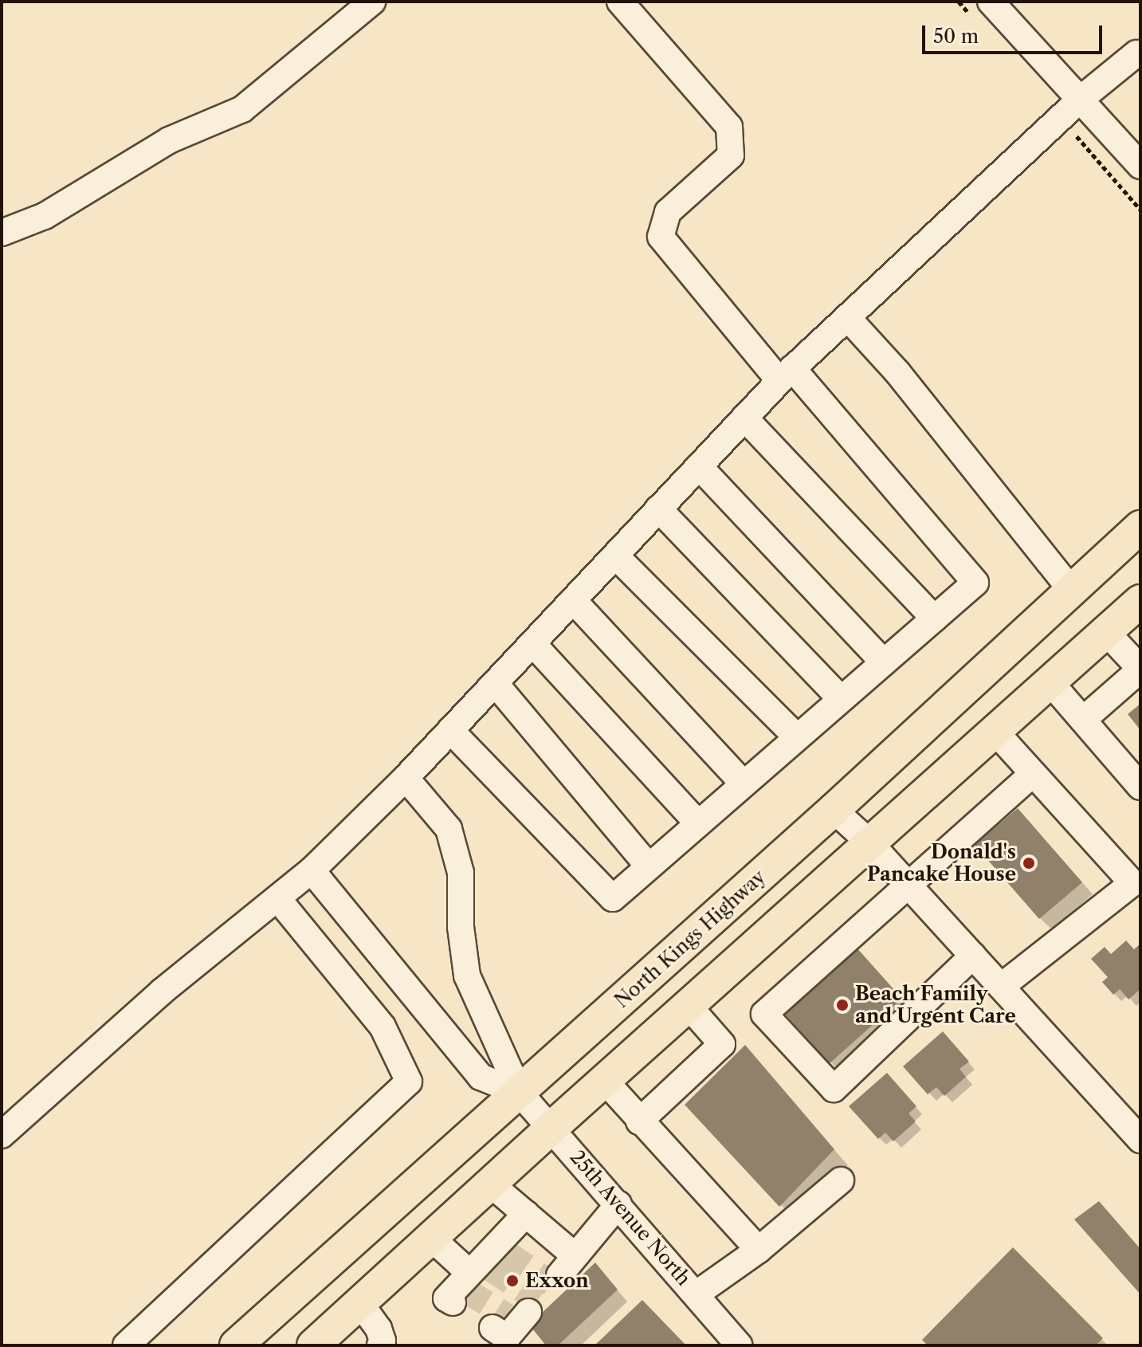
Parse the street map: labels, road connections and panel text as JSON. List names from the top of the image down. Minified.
{"streets":{"main road":["North Kings Highway"],"street":["25th Avenue North"]},"crossings":[["North Kings Highway","25th Avenue North"]],"places":["Donald's Pancake House","Beach Family and Urgent Care","Exxon"],"scale_bar":"50 m"}
